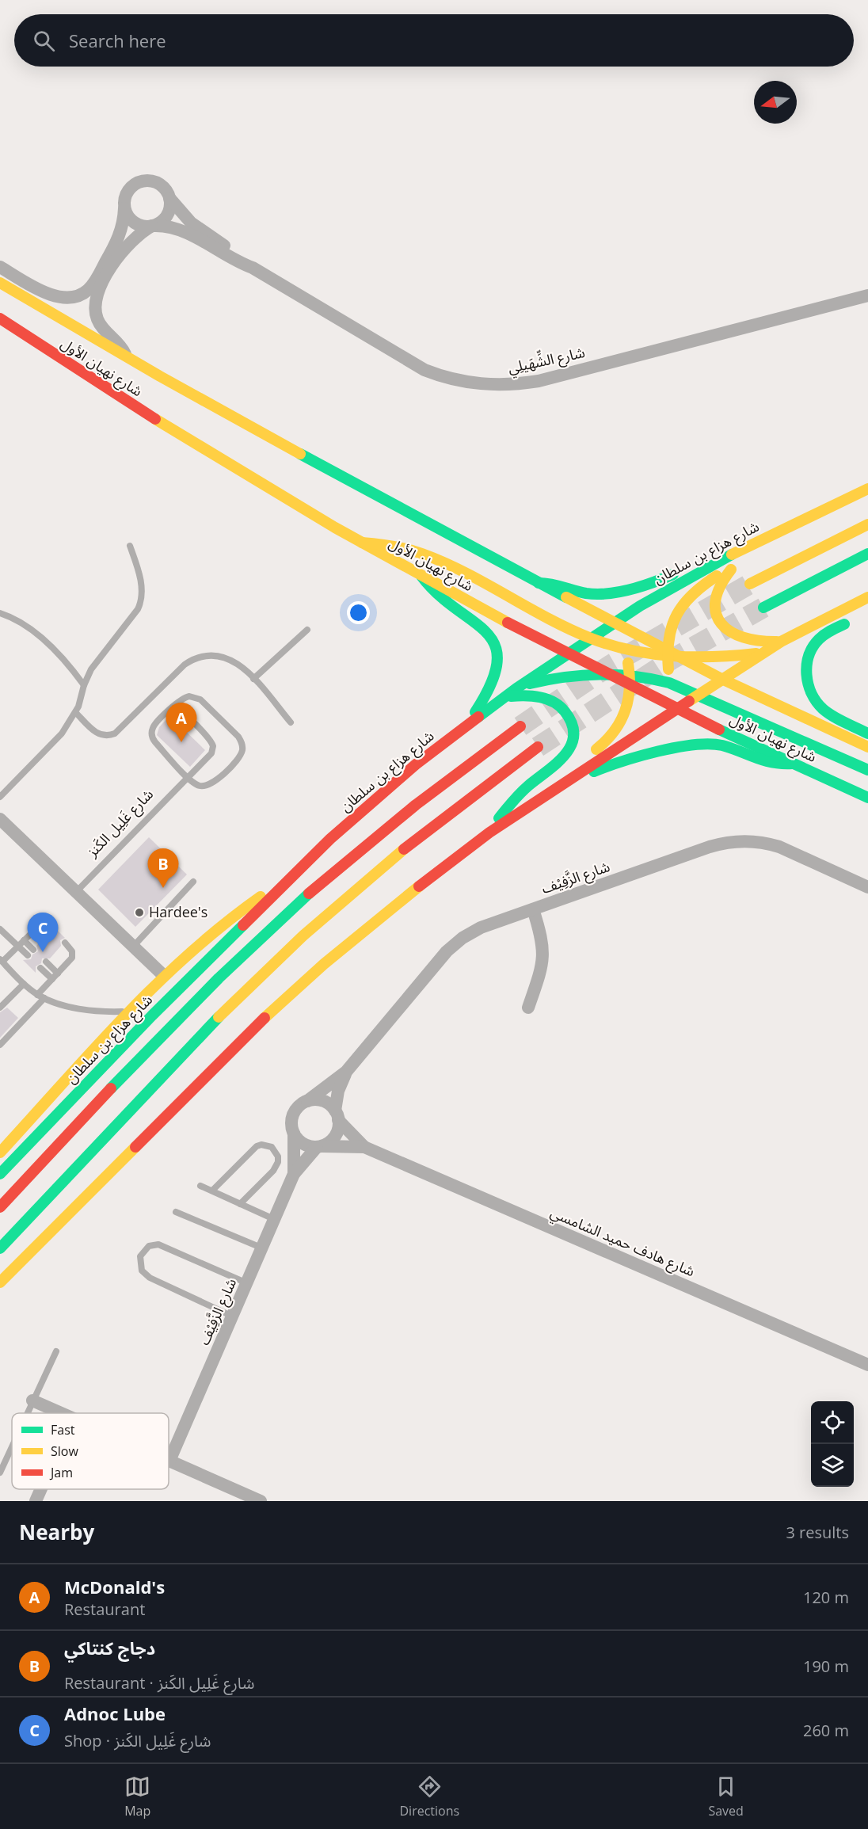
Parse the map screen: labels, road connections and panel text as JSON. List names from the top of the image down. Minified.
{"streets":{"main road":["شارع نهيان الأول","شارع هزاع بن سلطان"],"street":["شارع الشِّهَيلِي","شارع الزَّفِيْف","شارع هادف حميد الشامسي"],"lane":["شارع غَلِيل الكَنز"]},"crossings":[["شارع نهيان الأول","شارع هزاع بن سلطان"],["شارع الزَّفِيْف","شارع هادف حميد الشامسي"]],"places":["Hardee's"],"legend":["Fast","Slow","Jam"],"north":"left","page":{"search":"Search here","pins":["A","B","C"],"heading":["Nearby","3 results"],"list":[{"mark":"A","name":"McDonald's","note":"Restaurant","value":"120 m"},{"mark":"B","name":"دجاج كنتاكي","note":"Restaurant · شارع غَلِيل الكَنز","value":"190 m"},{"mark":"C","name":"Adnoc Lube","note":"Shop · شارع غَلِيل الكَنز","value":"260 m"}],"nav":["Map","Directions","Saved"]}}
